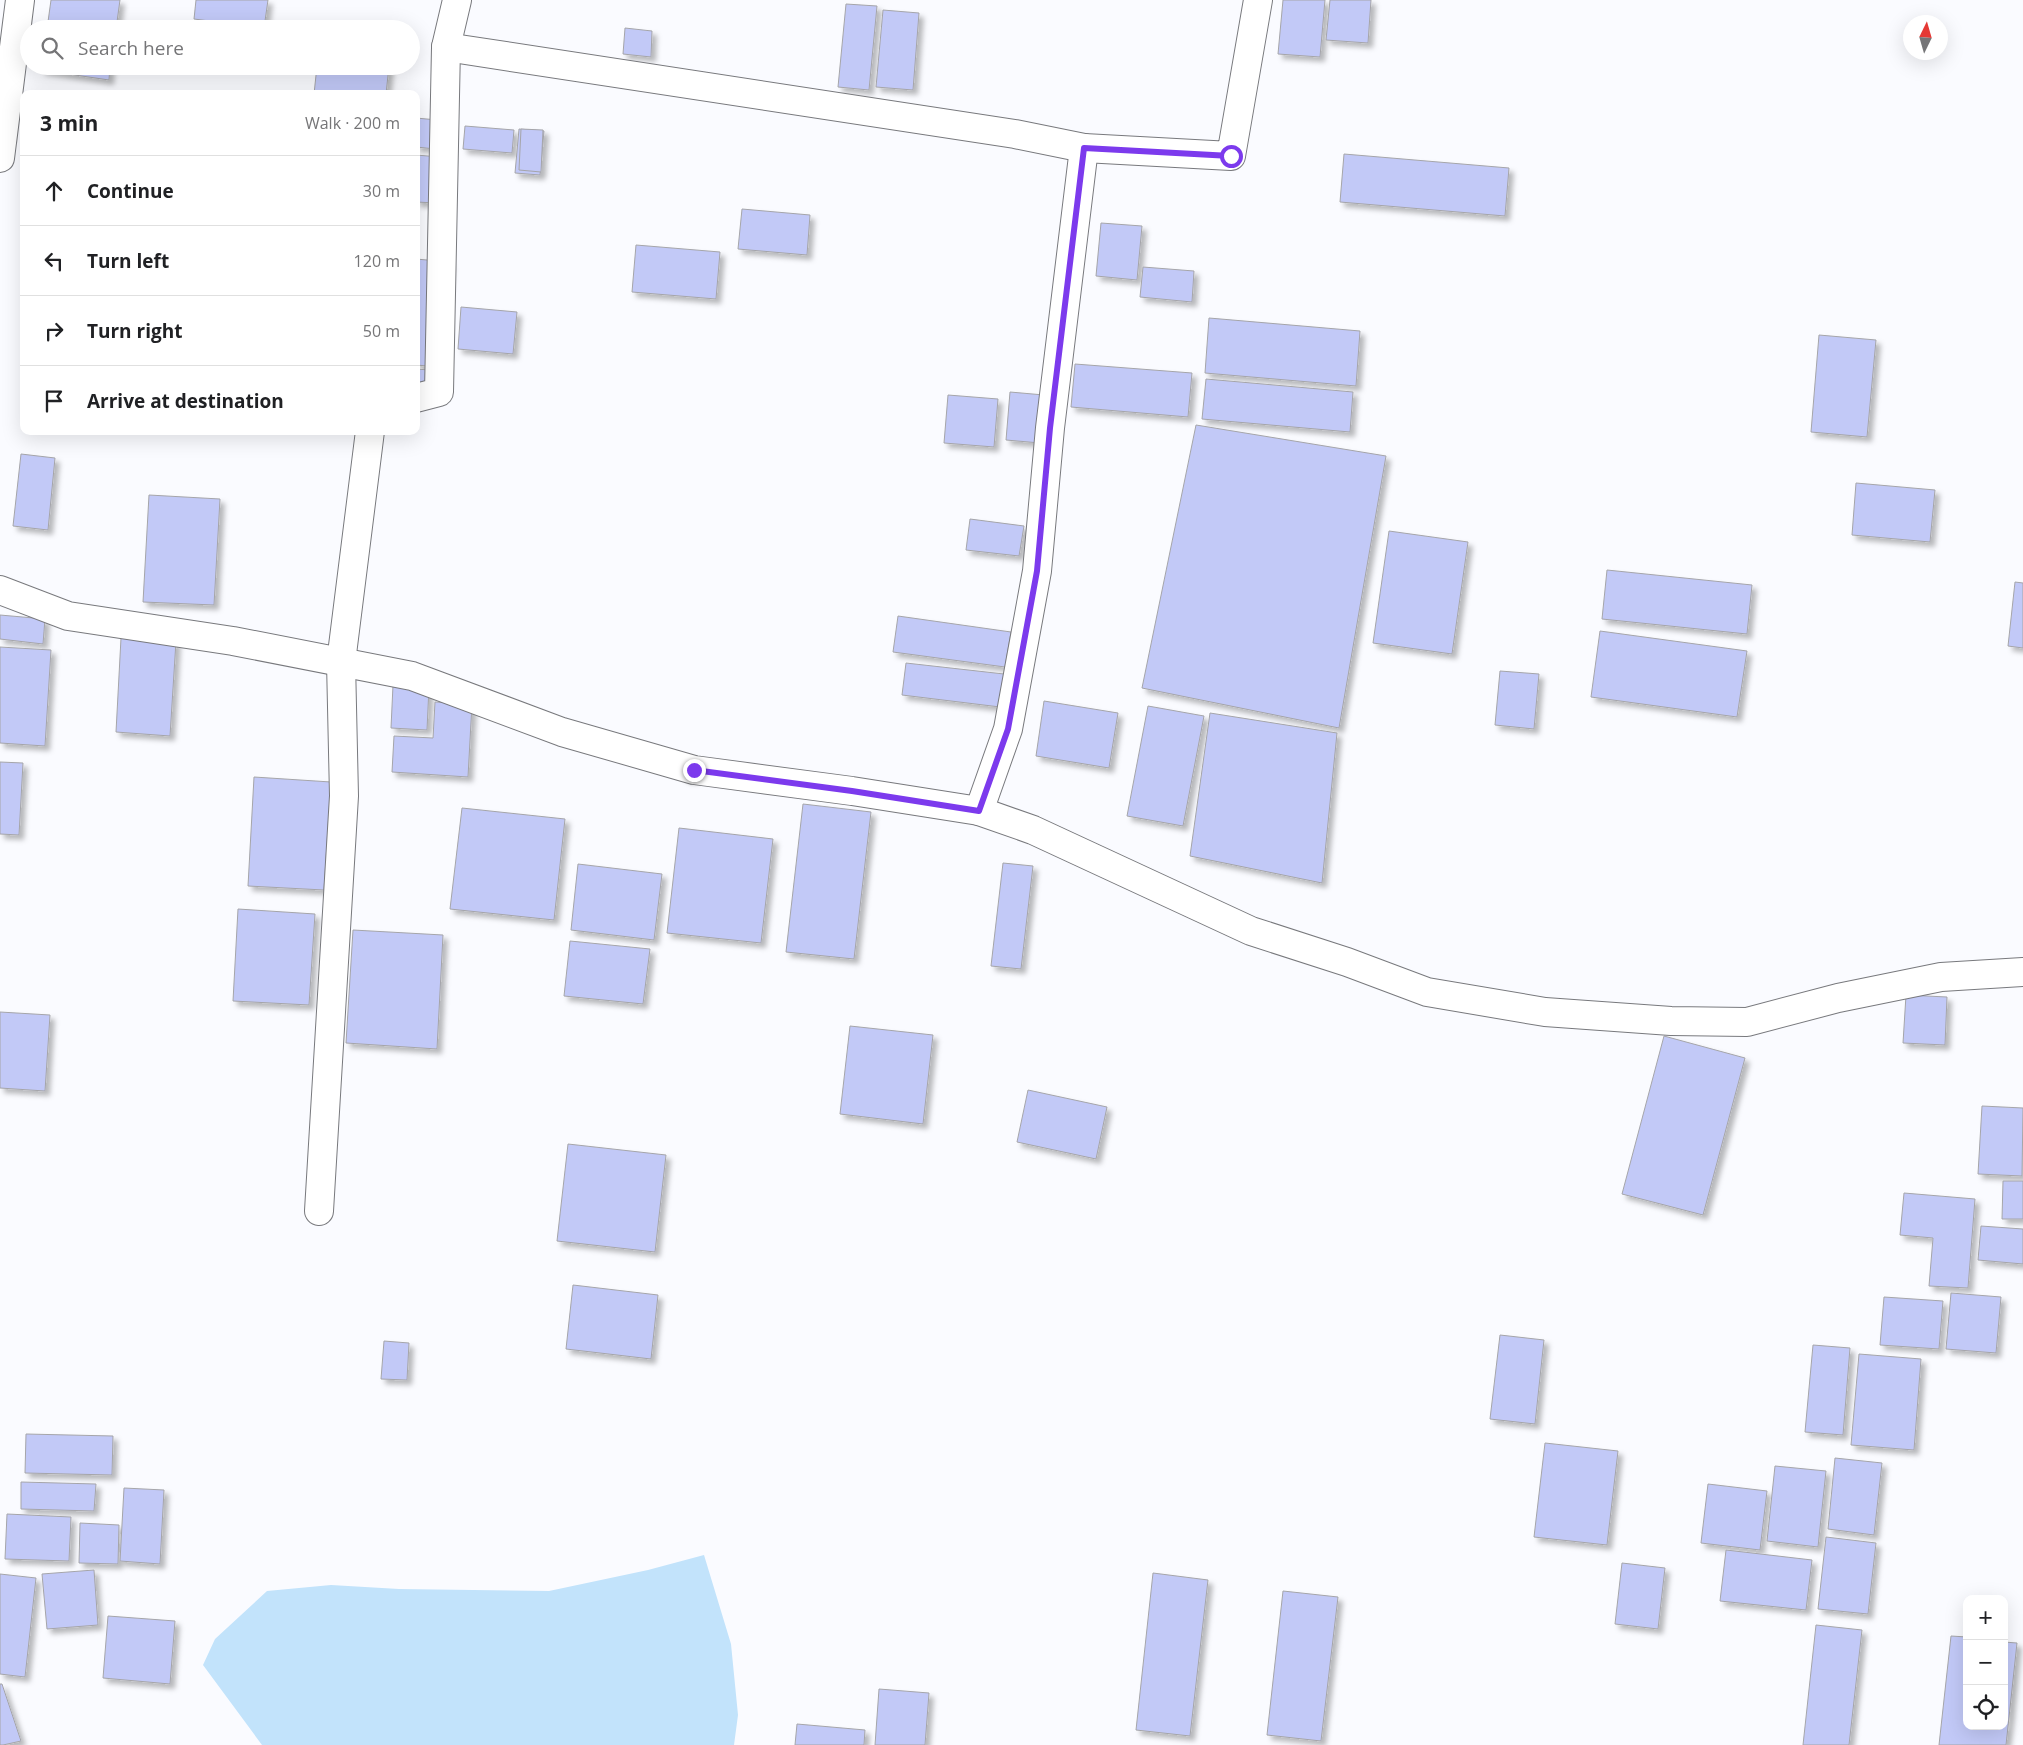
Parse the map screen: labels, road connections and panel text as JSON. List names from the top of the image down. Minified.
{"north":"top","page":{"search":"Search here","heading":["3 min","Walk · 200 m"],"list":[["Continue","30 m"],["Turn left","120 m"],["Turn right","50 m"],"Arrive at destination"],"map_buttons":["+","−"]}}
